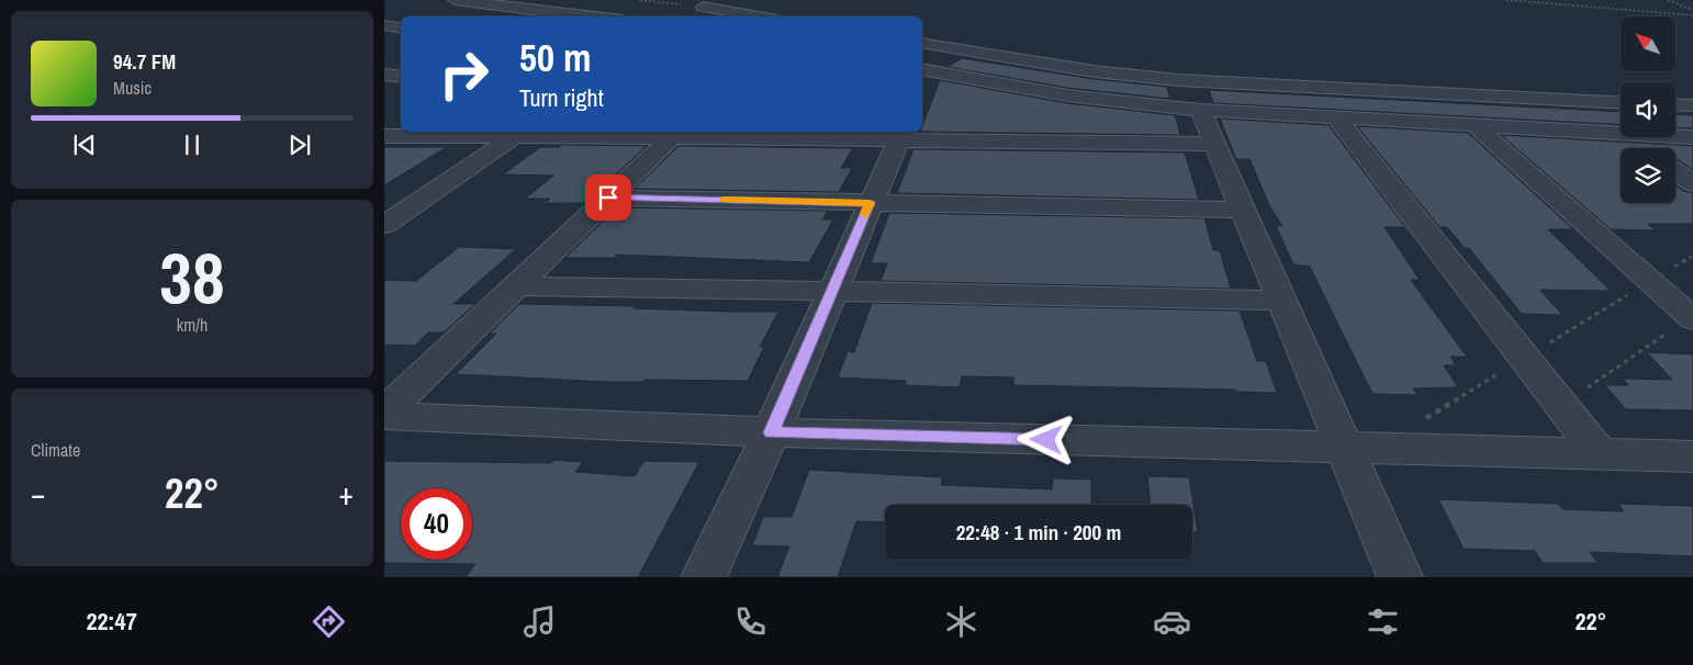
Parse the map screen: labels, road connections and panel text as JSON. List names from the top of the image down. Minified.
{"north":"top left","page":{"turn":["50 m","Turn right"],"song":["94.7 FM","Music"],"tile":[["38","km/h"],"Climate"],"heat":["−","22°","+"],"limit":"40","trip":"22:48 · 1 min · 200 m","tabs":["22:47","22°"]}}
